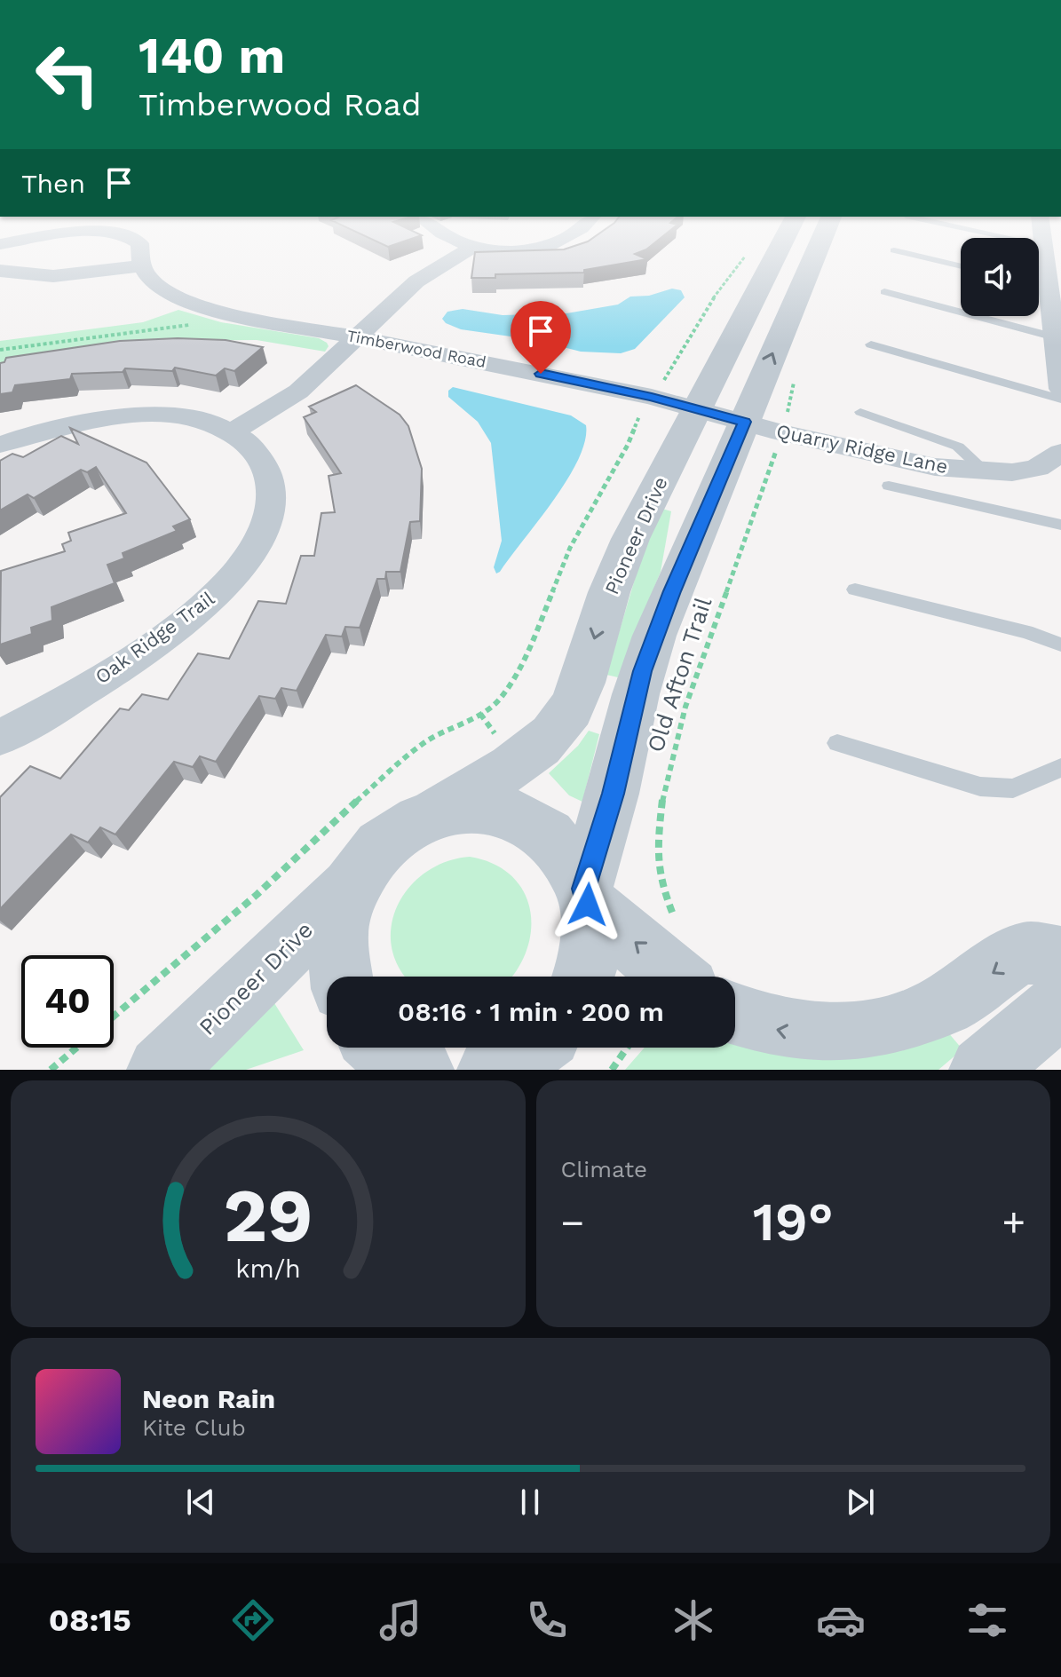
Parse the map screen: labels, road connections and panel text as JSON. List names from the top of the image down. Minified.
{"streets":{"street":["Timberwood Road","Quarry Ridge Lane","Pioneer Drive","Oak Ridge Trail"],"path":["Old Afton Trail"]},"crossings":[["Timberwood Road","Quarry Ridge Lane"],["Timberwood Road","Pioneer Drive"],["Timberwood Road","Old Afton Trail"],["Quarry Ridge Lane","Old Afton Trail"]],"page":{"turn":["140 m","Timberwood Road"],"then":"Then","limit":"40","trip":"08:16 · 1 min · 200 m","tile":"Climate","heat":["−","19°","+"],"song":["Neon Rain","Kite Club"],"tabs":"08:15","gauge":["29","km/h"]}}
